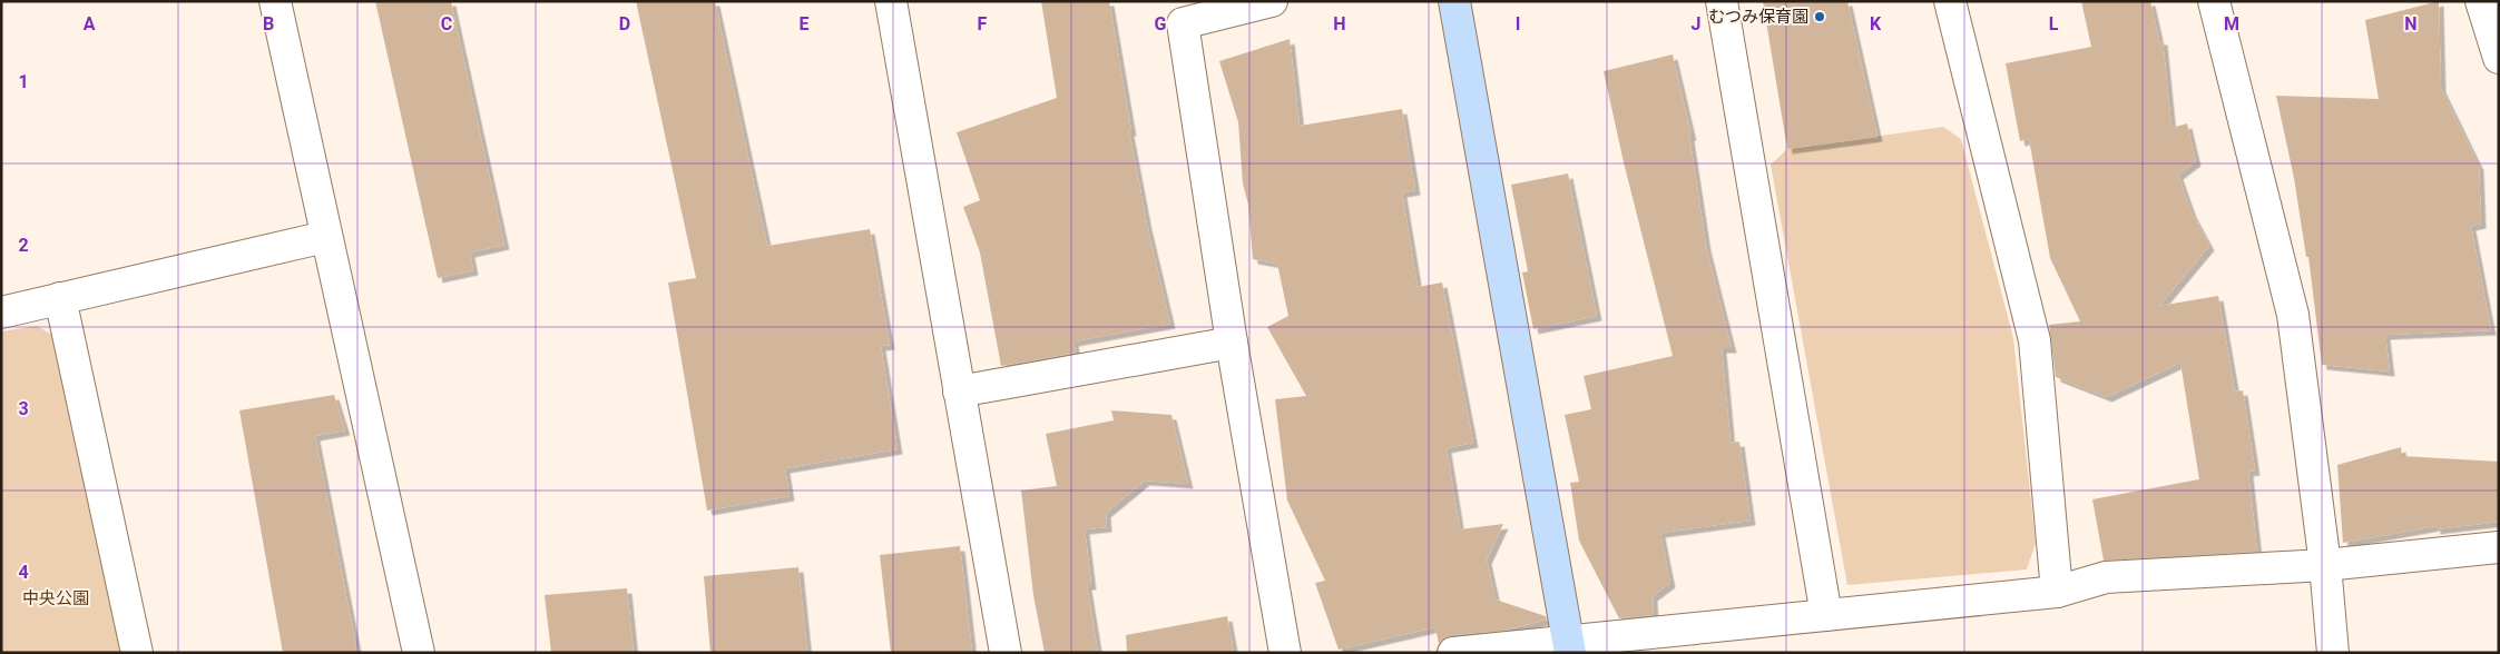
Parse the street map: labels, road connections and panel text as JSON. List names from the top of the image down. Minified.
{"parks":["中央公園"],"places":["むつみ保育園"],"grid":{"columns":["A","B","C","D","E","F","G","H","I","J","K","L","M","N"],"rows":["1","2","3","4"]}}
